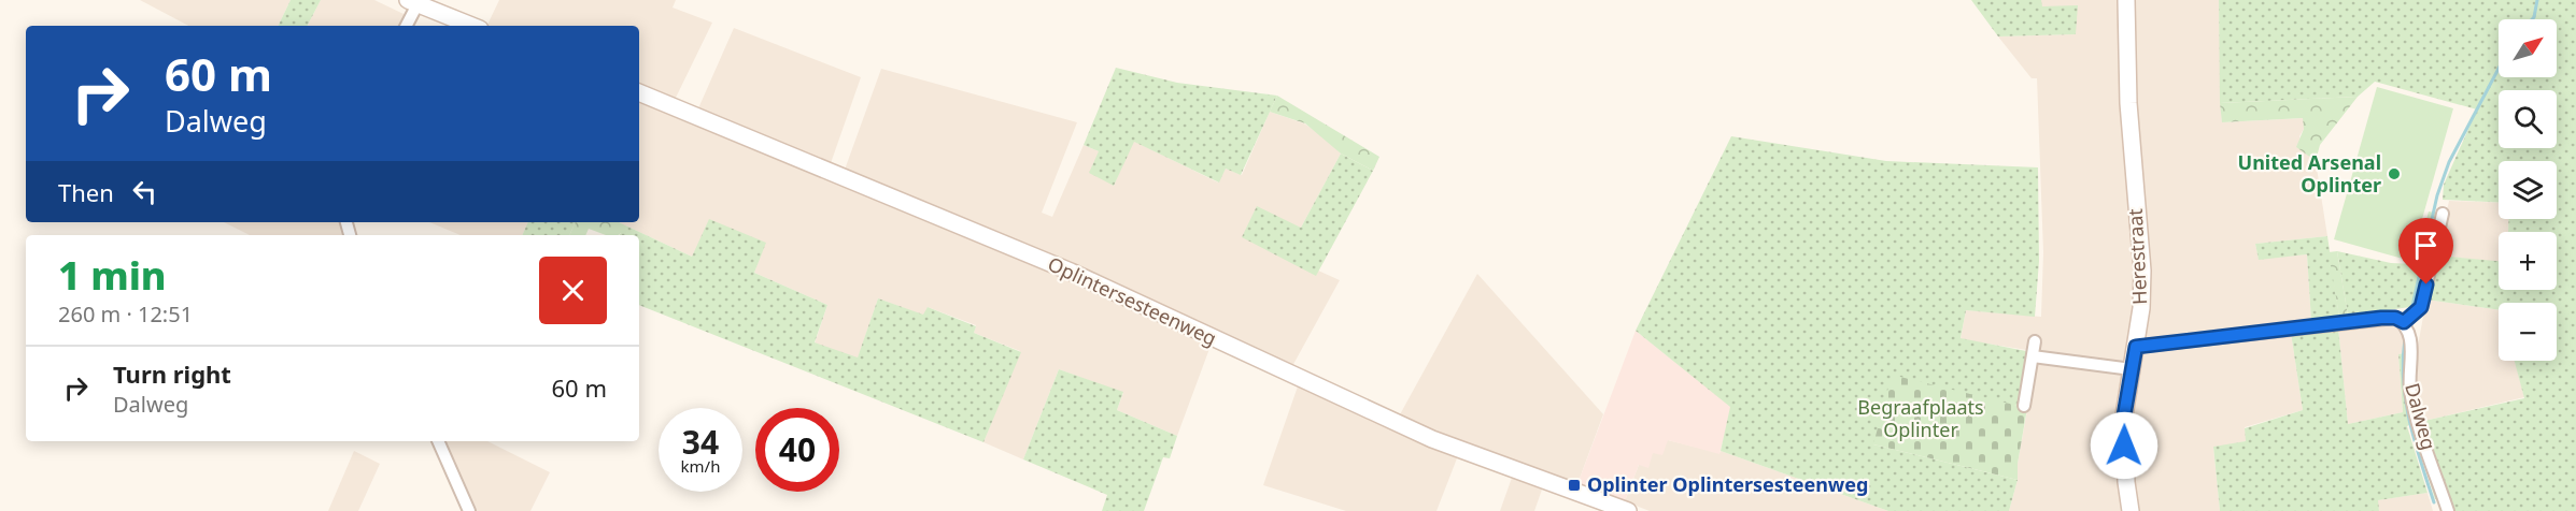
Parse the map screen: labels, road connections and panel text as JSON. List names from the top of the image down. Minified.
{"streets":{"street":["Herestraat","Oplintersesteenweg","Dalweg"]},"parks":["Begraafplaats Oplinter"],"places":{"other":["United Arsenal Oplinter"],"transit":["Oplinter Oplintersesteenweg"]},"north":"top right","page":{"map_buttons":["+","−"],"turn":["60 m","Dalweg"],"then":"Then","heading":["1 min","260 m · 12:51"],"list":[{"name":"Turn right","note":"Dalweg","value":"60 m"}],"speed":"34 km/h","limit":"40"}}
